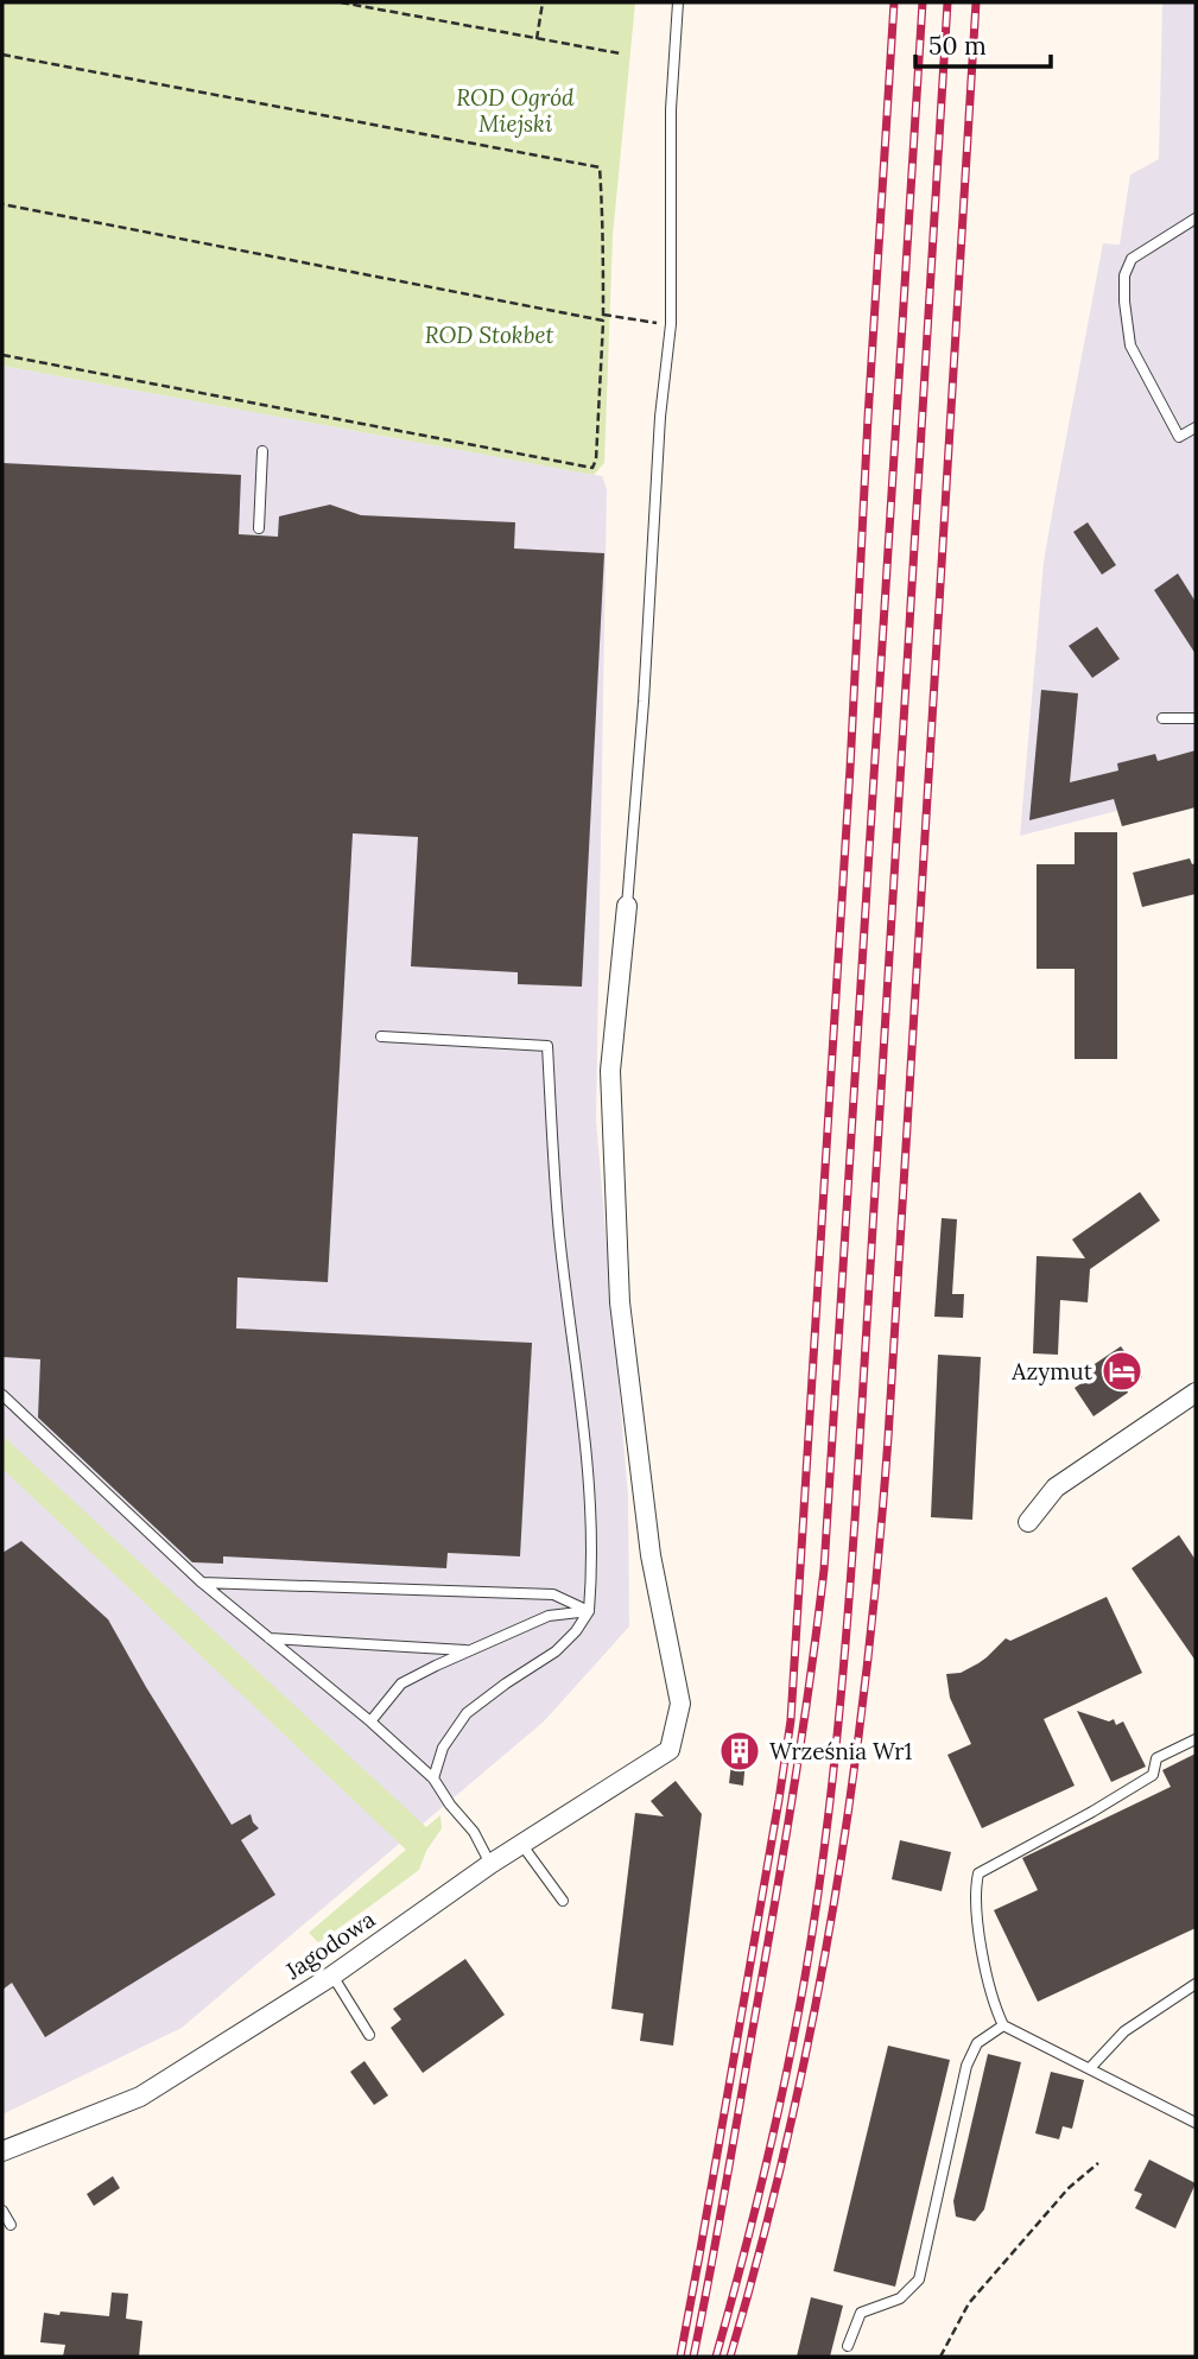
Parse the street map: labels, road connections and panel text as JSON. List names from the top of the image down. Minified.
{"streets":{"street":["Jagodowa"]},"parks":["ROD Ogród Miejski","ROD Stokbet"],"places":{"hotel":["Azymut"],"building":["Września Wr1"]},"scale_bar":"50 m"}
